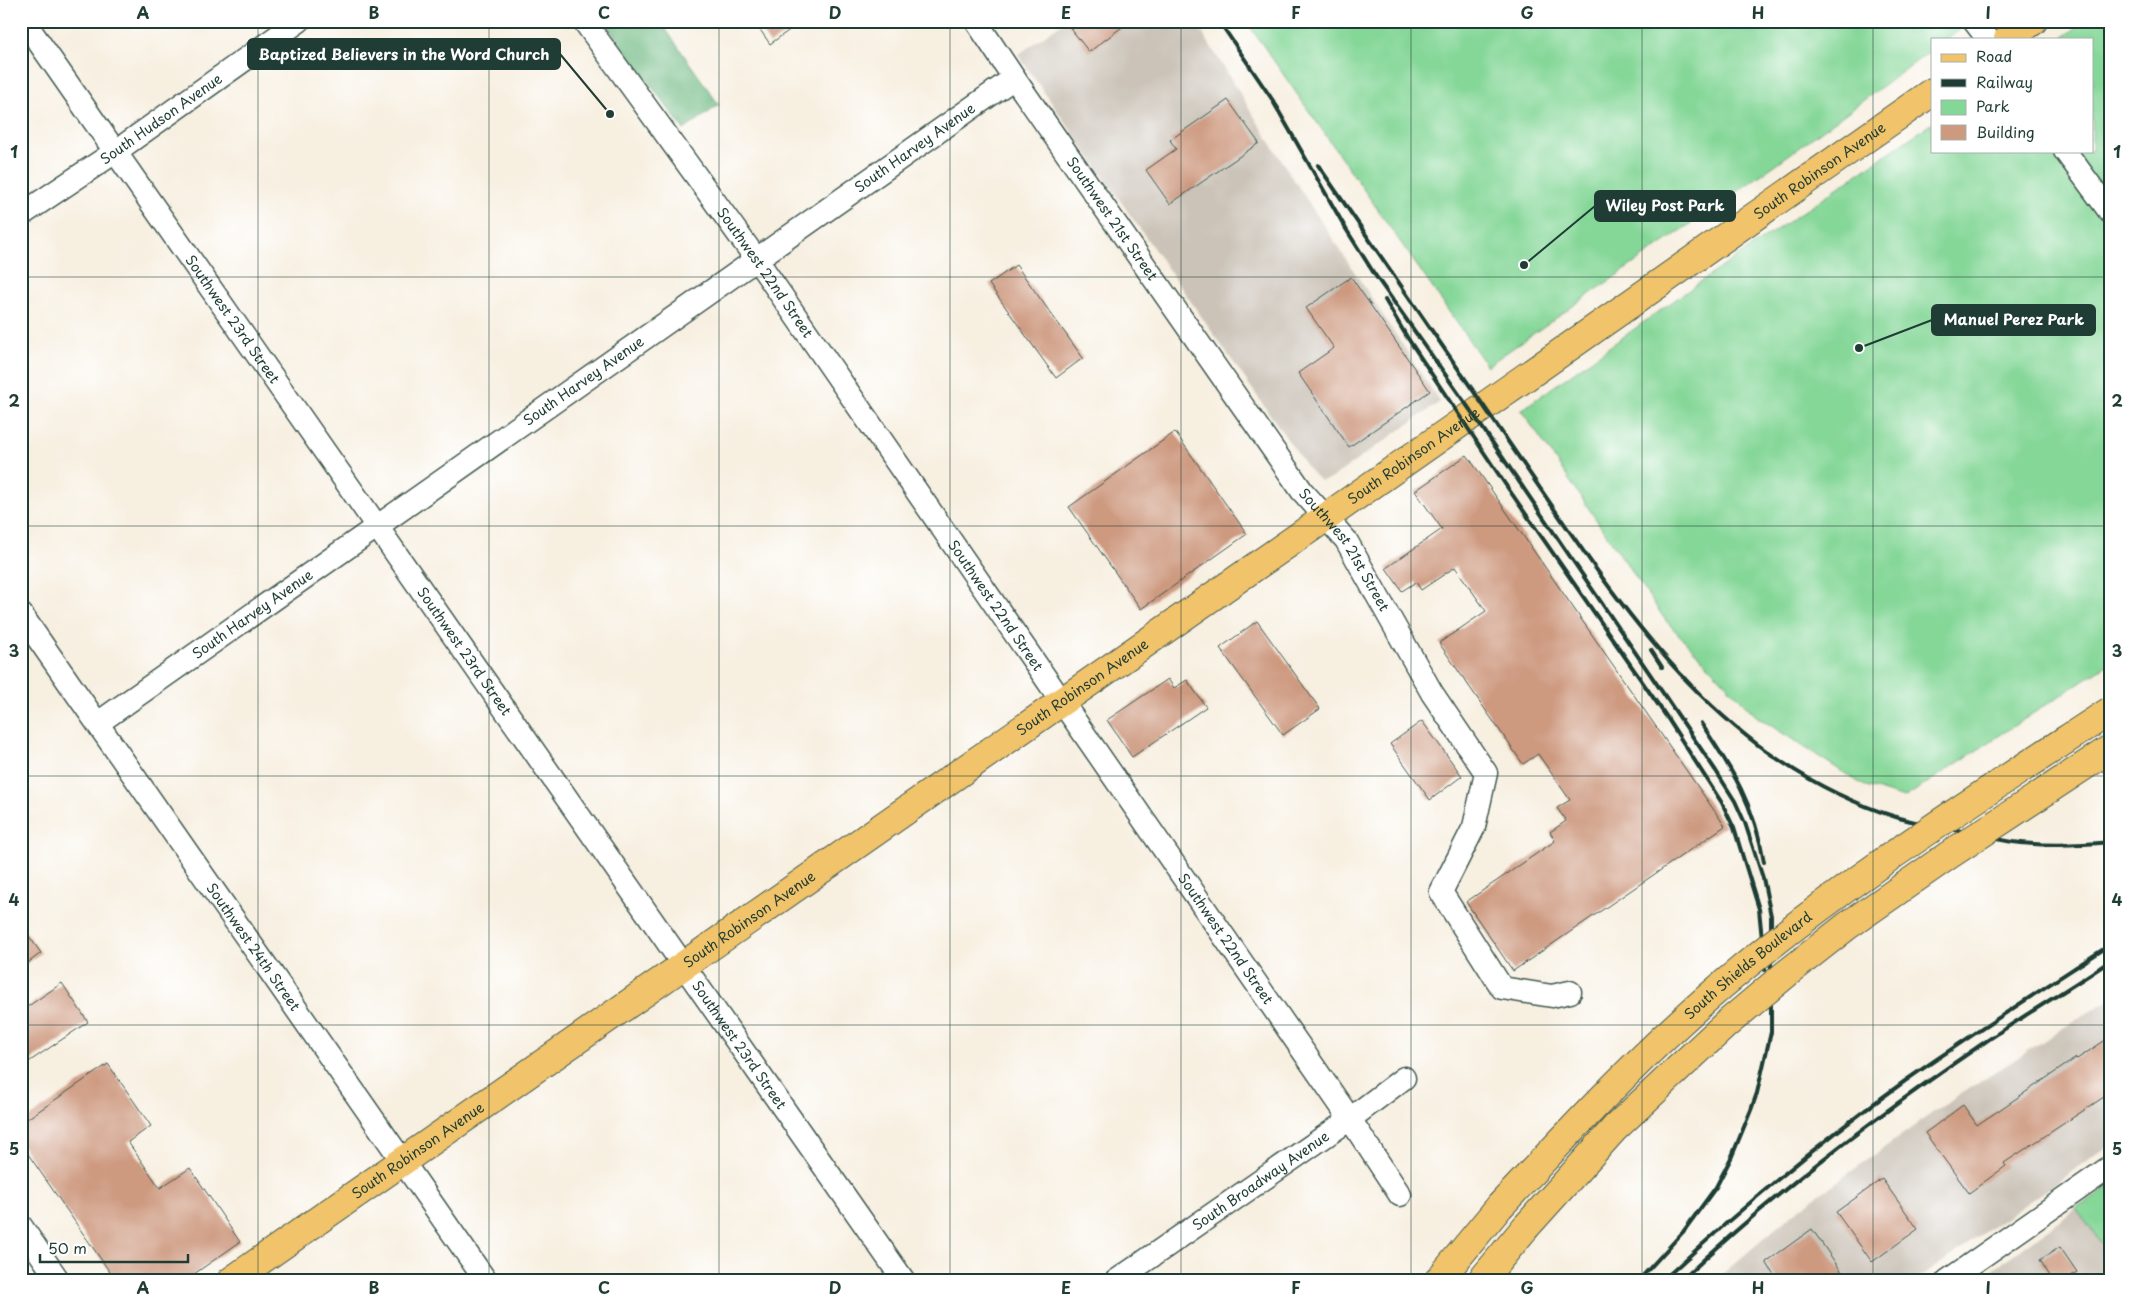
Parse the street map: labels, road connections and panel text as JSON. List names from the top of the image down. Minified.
{"streets":{"main road":["South Robinson Avenue","South Shields Boulevard"],"street":["South Hudson Avenue","South Harvey Avenue","Southwest 21st Street","Southwest 22nd Street","Southwest 23rd Street","Southwest 24th Street","South Broadway Avenue"]},"crossings":[["South Hudson Avenue","Southwest 23rd Street"],["South Harvey Avenue","Southwest 21st Street"],["South Harvey Avenue","Southwest 22nd Street"],["South Harvey Avenue","Southwest 23rd Street"],["South Harvey Avenue","Southwest 24th Street"],["South Robinson Avenue","Southwest 21st Street"],["South Robinson Avenue","Southwest 22nd Street"],["South Robinson Avenue","Southwest 23rd Street"],["South Robinson Avenue","Southwest 24th Street"],["Southwest 22nd Street","South Broadway Avenue"]],"places":["Baptized Believers in the Word Church","Wiley Post Park","Manuel Perez Park"],"legend":["Road","Railway","Park","Building"],"scale_bar":"50 m","grid":{"columns":["A","B","C","D","E","F","G","H","I"],"rows":["1","2","3","4","5"]}}
